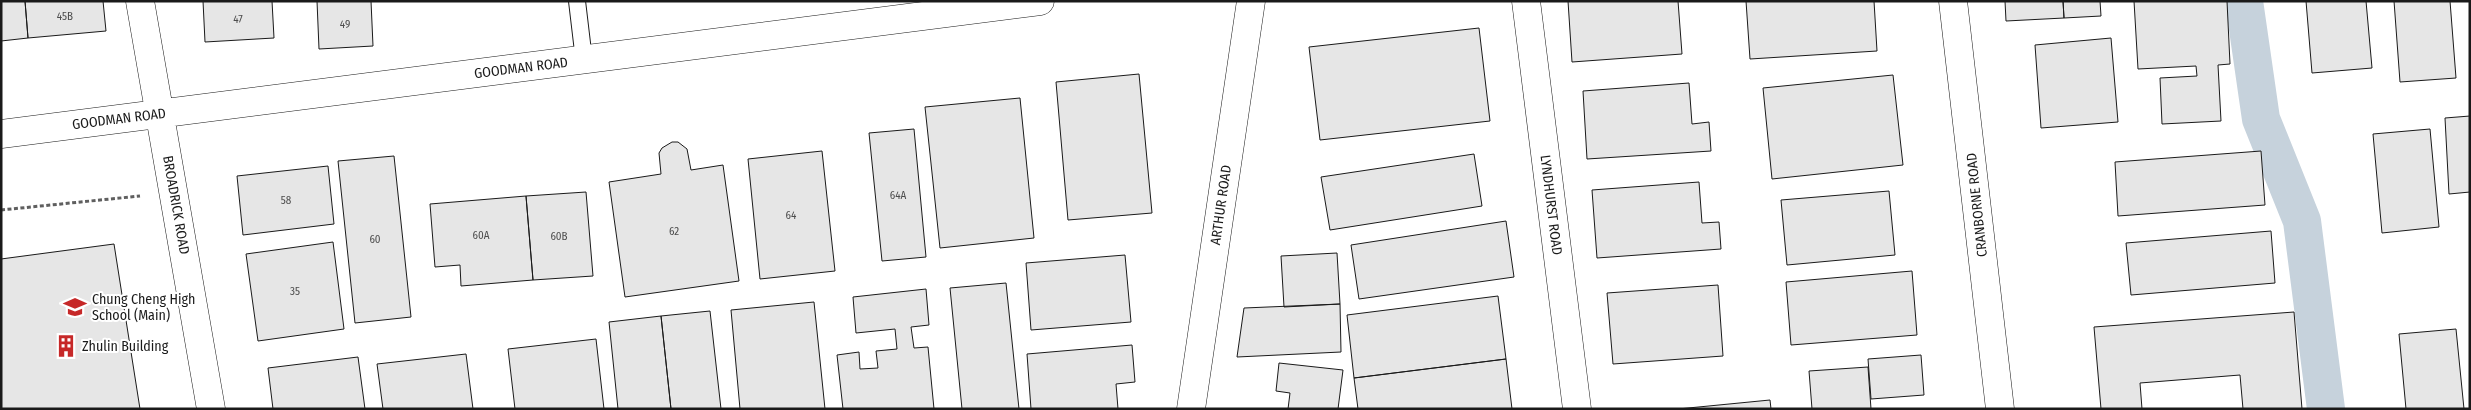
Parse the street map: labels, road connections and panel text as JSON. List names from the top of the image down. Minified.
{"streets":{"street":["GOODMAN ROAD","BROADRICK ROAD","ARTHUR ROAD","LYNDHURST ROAD","CRANBORNE ROAD"]},"crossings":[["GOODMAN ROAD","BROADRICK ROAD"]],"places":{"school or university":["Chung Cheng High School (Main)"],"building":["Zhulin Building"]},"house_numbers":["45B","47","49","64A","58","64","62","60A","60B","60","35"]}
